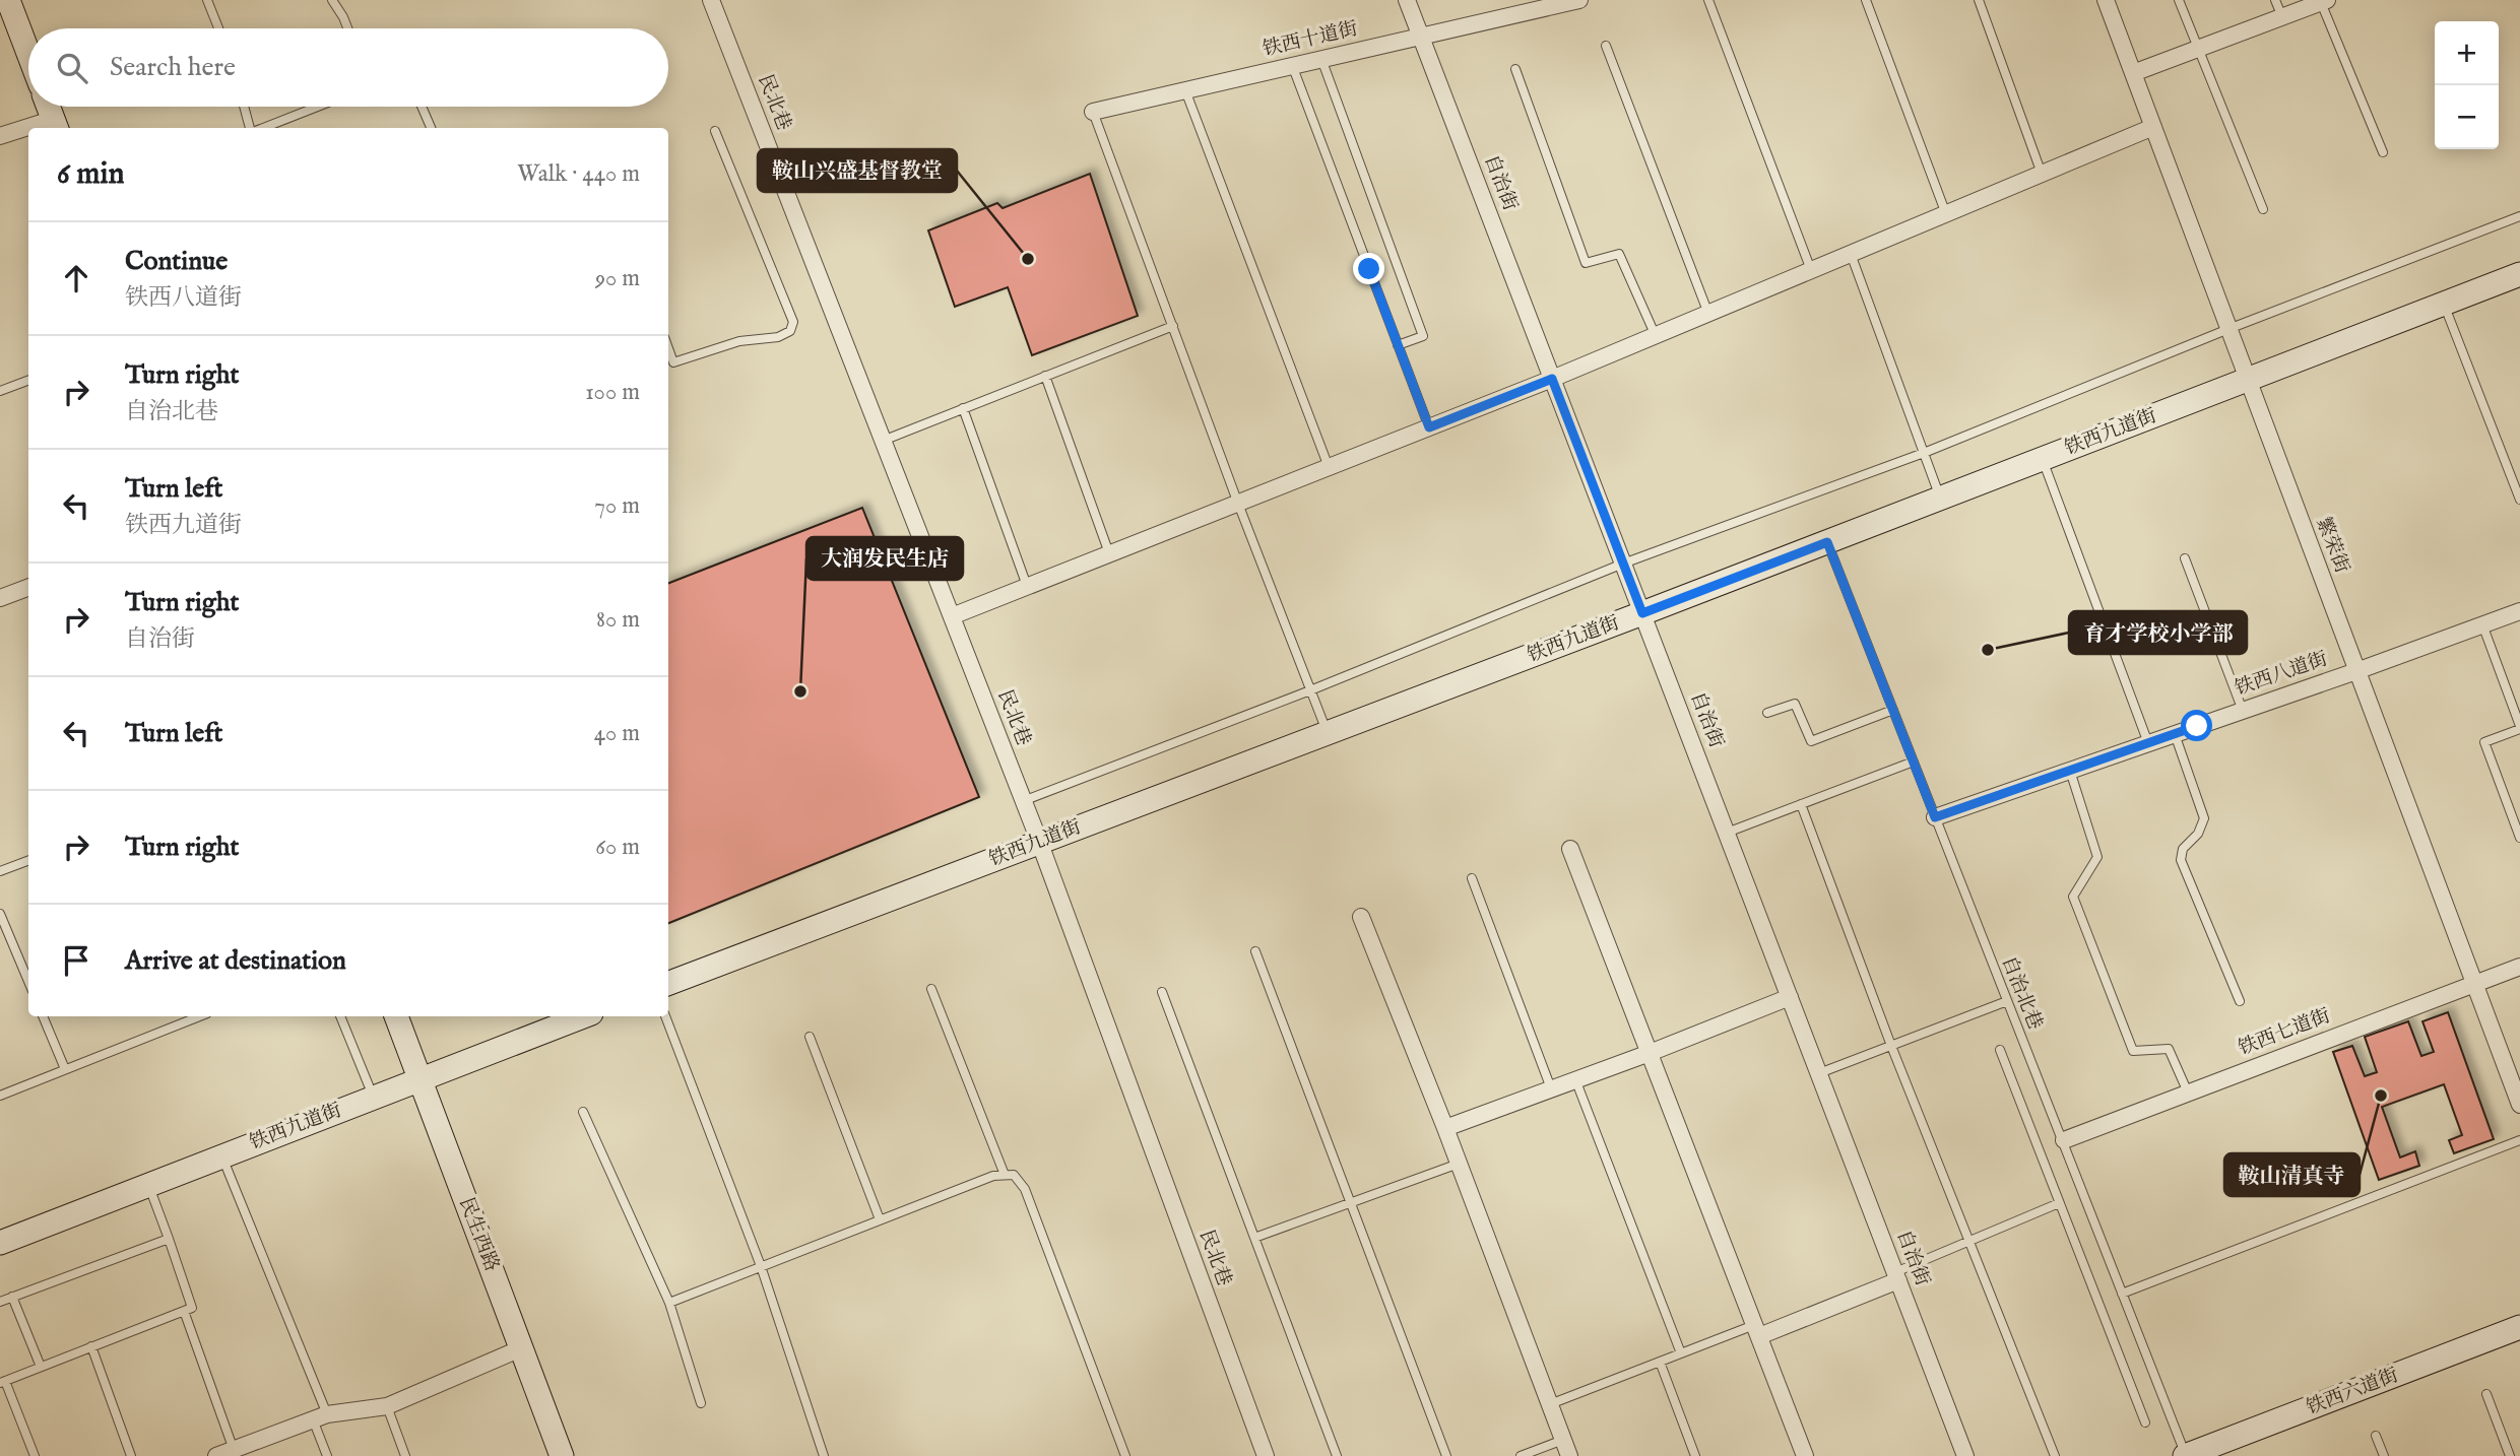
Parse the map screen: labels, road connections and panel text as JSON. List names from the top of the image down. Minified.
{"streets":{"main road":["铁西九道街","民生西路","铁西六道街"],"street":["铁西十道街","民北巷","自治街","繁荣街","铁西八道街","铁西七道街"],"lane":["自治北巷"]},"crossings":[["铁西十道街","自治街"],["民北巷","铁西九道街"],["自治街","铁西九道街"],["铁西九道街","繁荣街"],["铁西九道街","自治北巷"],["铁西九道街","民生西路"],["繁荣街","铁西八道街"],["繁荣街","铁西七道街"],["铁西八道街","自治北巷"],["自治北巷","铁西七道街"],["自治北巷","铁西六道街"]],"places":["鞍山兴盛基督教堂","育才学校小学部","大润发民生店","鞍山清真寺"],"page":{"map_buttons":["+","−"],"search":"Search here","heading":["6 min","Walk · 440 m"],"list":[["Continue","铁西八道街","90 m"],["Turn right","自治北巷","100 m"],["Turn left","铁西九道街","70 m"],["Turn right","自治街","80 m"],["Turn left","40 m"],["Turn right","60 m"],"Arrive at destination"]}}
